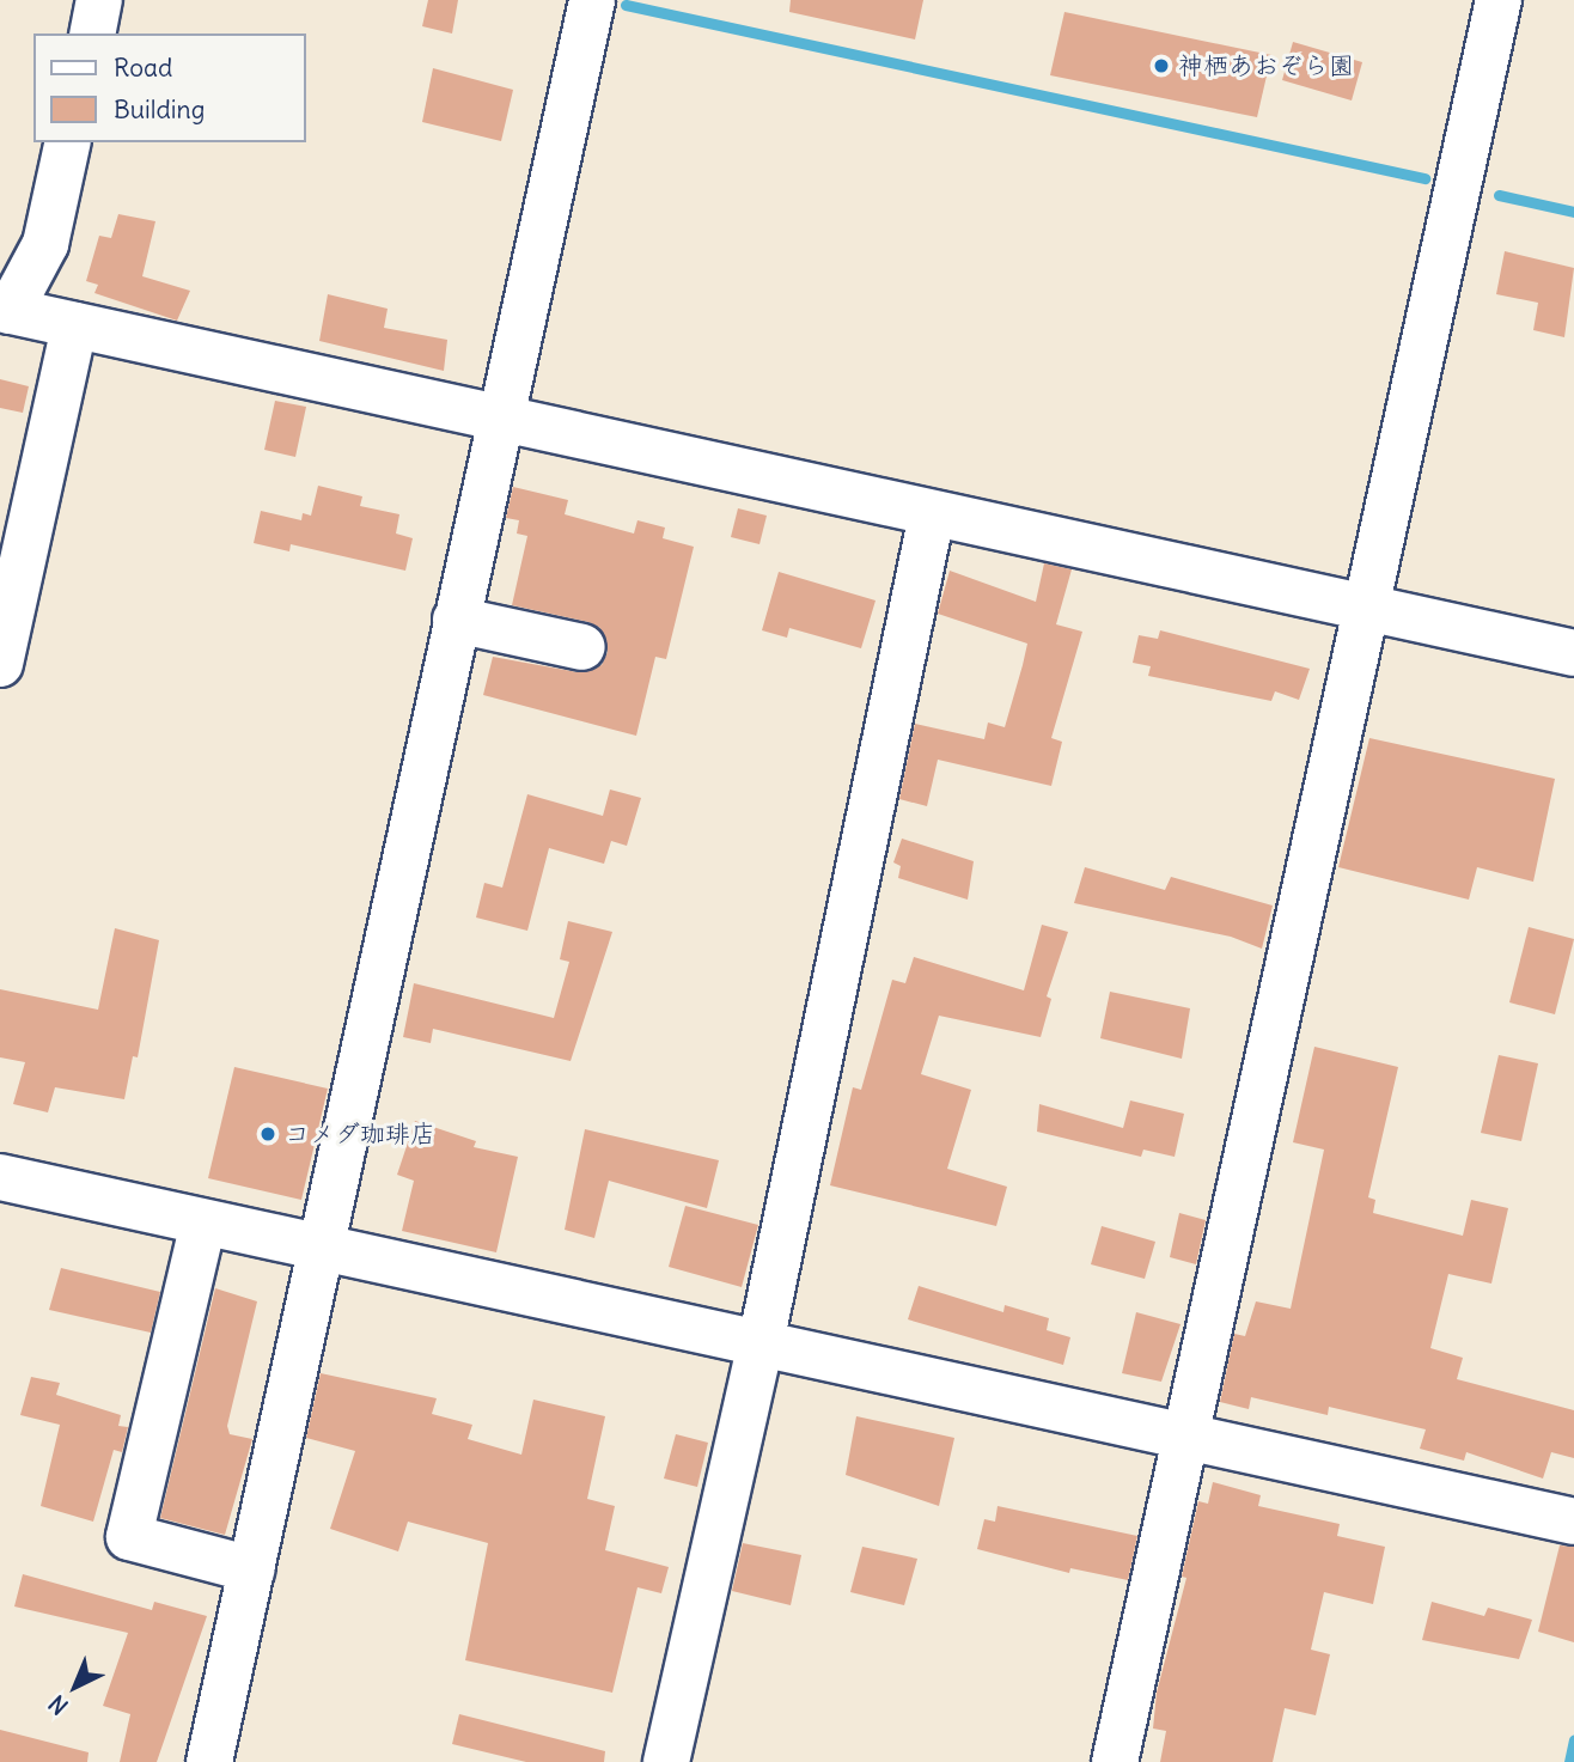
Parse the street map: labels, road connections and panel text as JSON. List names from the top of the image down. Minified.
{"places":["神栖あおぞら園","コメダ珈琲店"],"legend":["Road","Building"],"north":"bottom left"}
